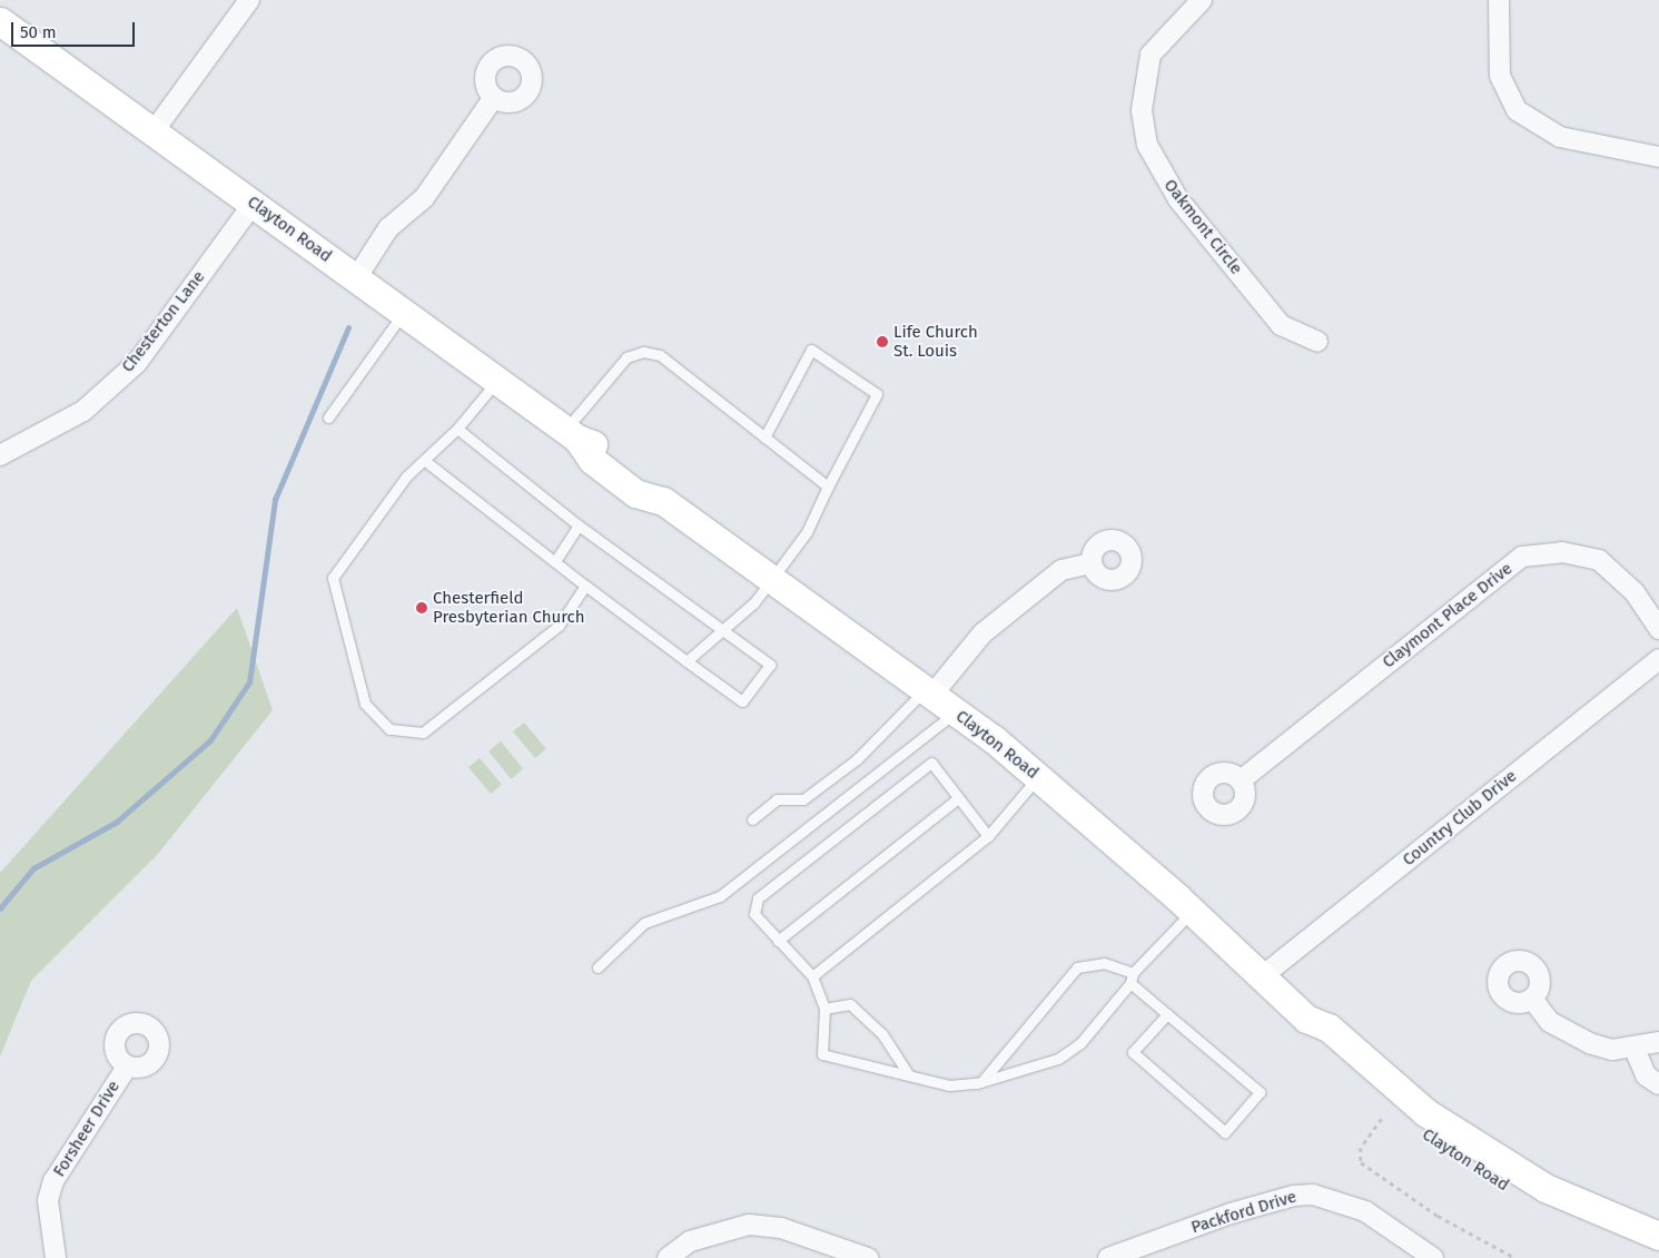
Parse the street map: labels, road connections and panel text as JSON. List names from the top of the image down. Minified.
{"streets":{"main road":["Clayton Road"],"street":["Oakmont Circle","Chesterton Lane","Claymont Place Drive","Country Club Drive","Forsheer Drive","Packford Drive"]},"crossings":[["Clayton Road","Chesterton Lane"],["Clayton Road","Country Club Drive"]],"places":["Life Church St. Louis","Chesterfield Presbyterian Church"],"scale_bar":"50 m"}
